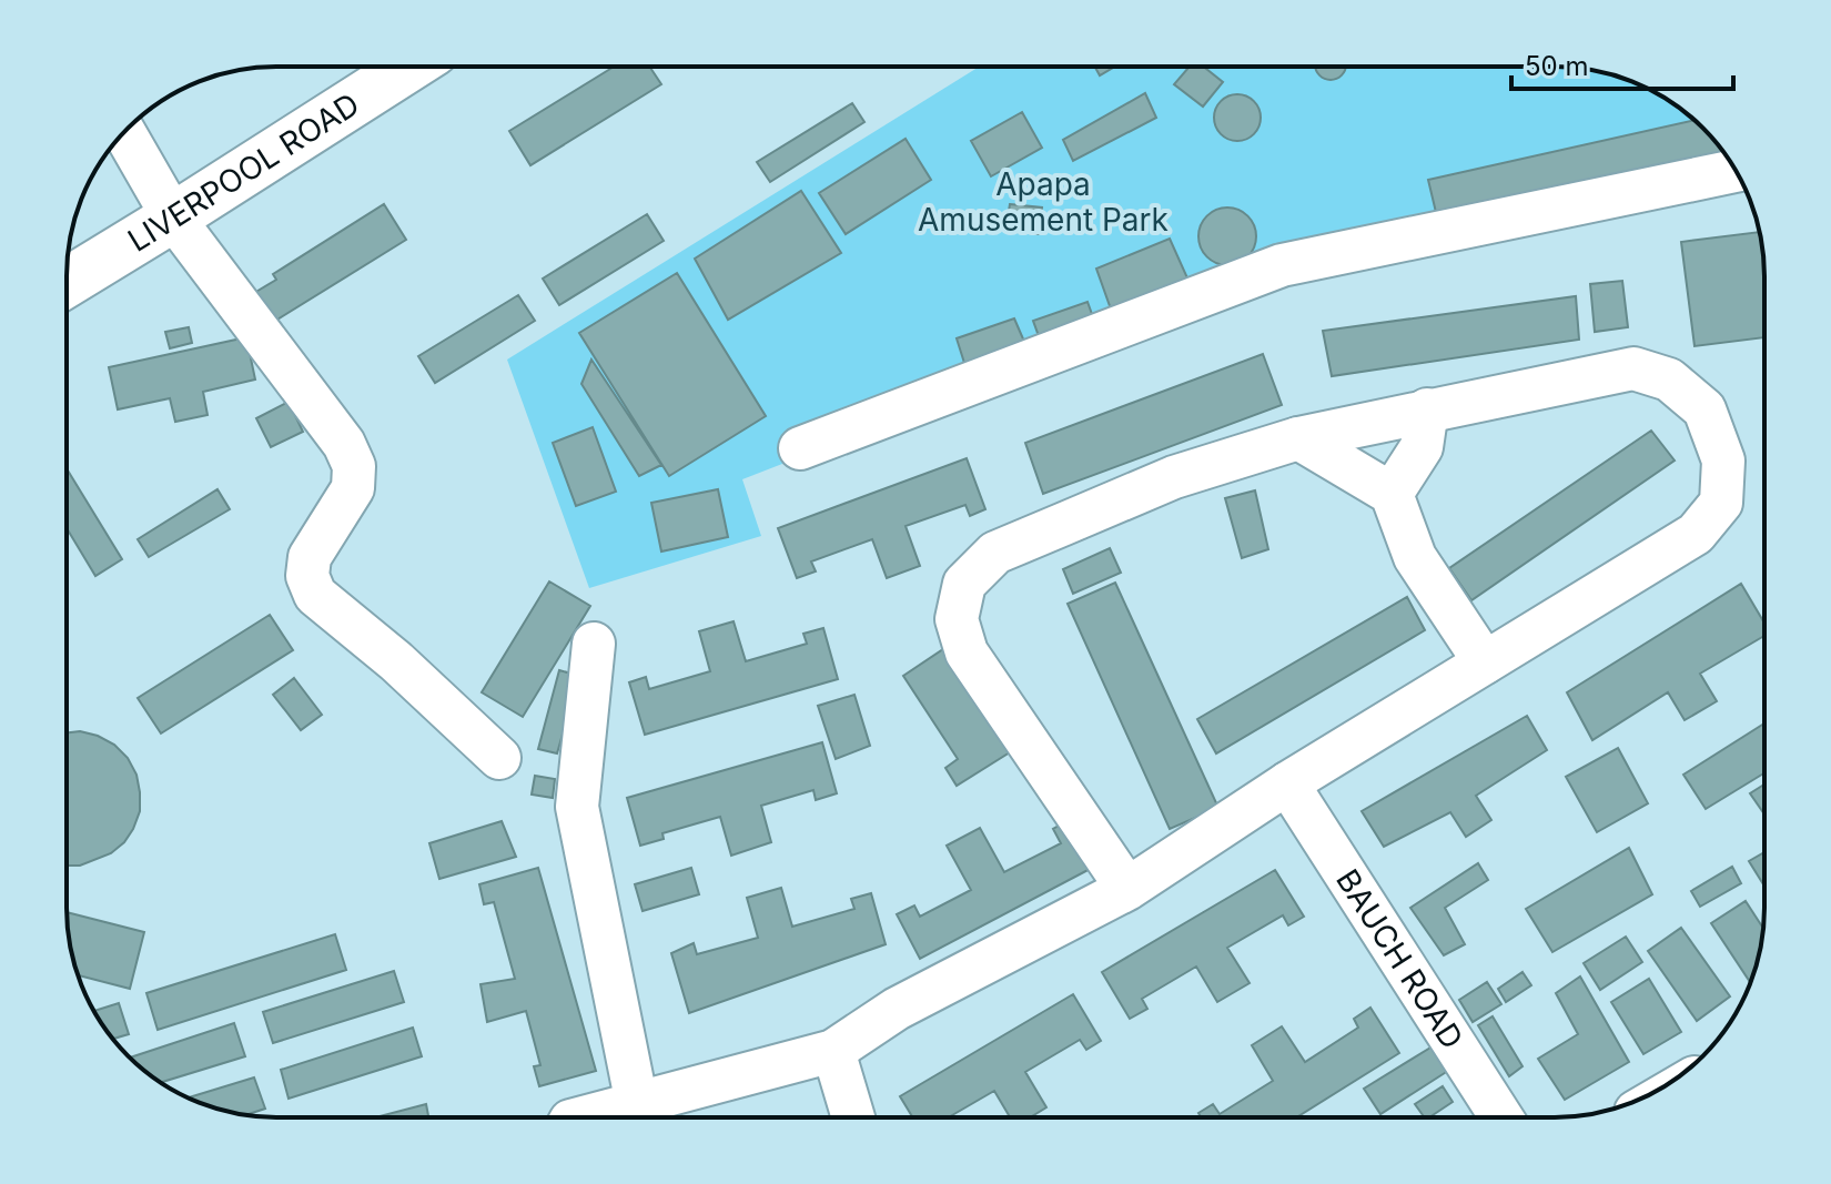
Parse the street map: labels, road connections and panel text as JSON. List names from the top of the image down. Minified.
{"streets":{"main road":["LIVERPOOL ROAD"],"street":["BAUCH ROAD"]},"parks":["Apapa Amusement Park"],"scale_bar":"50 m"}
